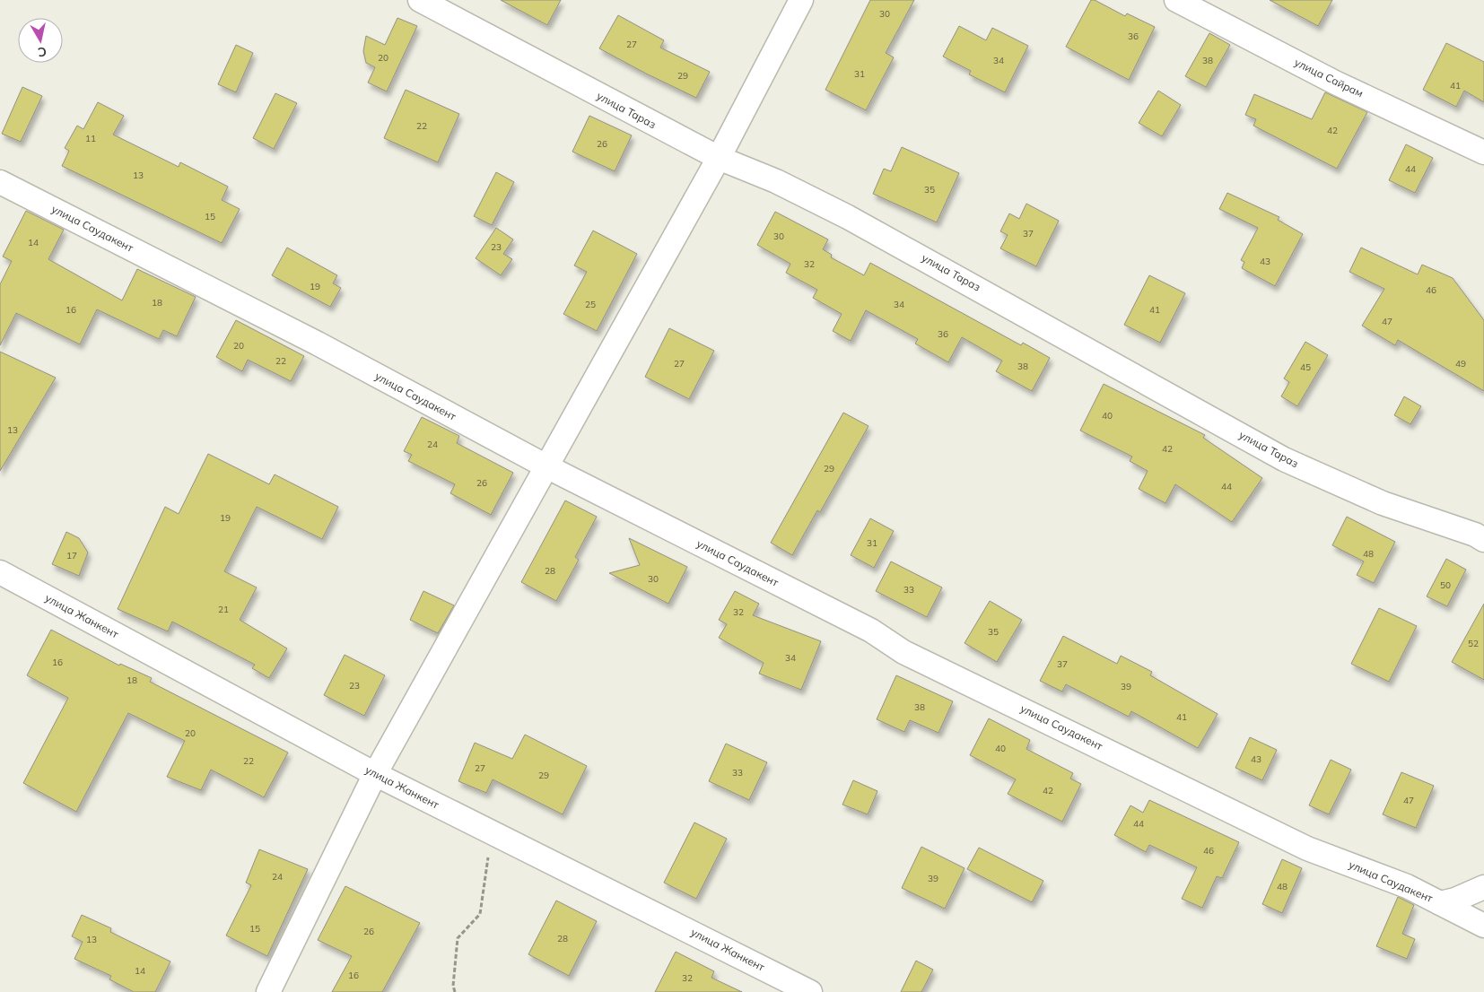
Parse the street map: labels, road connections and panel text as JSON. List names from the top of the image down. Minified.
{"streets":{"street":["улица Сайрам","улица Тараз","улица Саудакент","улица Жанкент"]},"house_numbers":["30","36","27","20","34","38","31","29","41","22","42","11","26","44","13","35","15","37","30","14","23","43","32","19","46","18","25","34","16","41","47","36","20","22","27","49","38","45","40","13","24","42","29","26","44","19","31","48","17","28","30","50","33","21","32","35","52","34","16","37","18","23","39","38","41","20","40","43","22","27","33","29","42","47","44","46","24","39","48","15","26","28","13","14","16","32"],"north":"bottom"}
